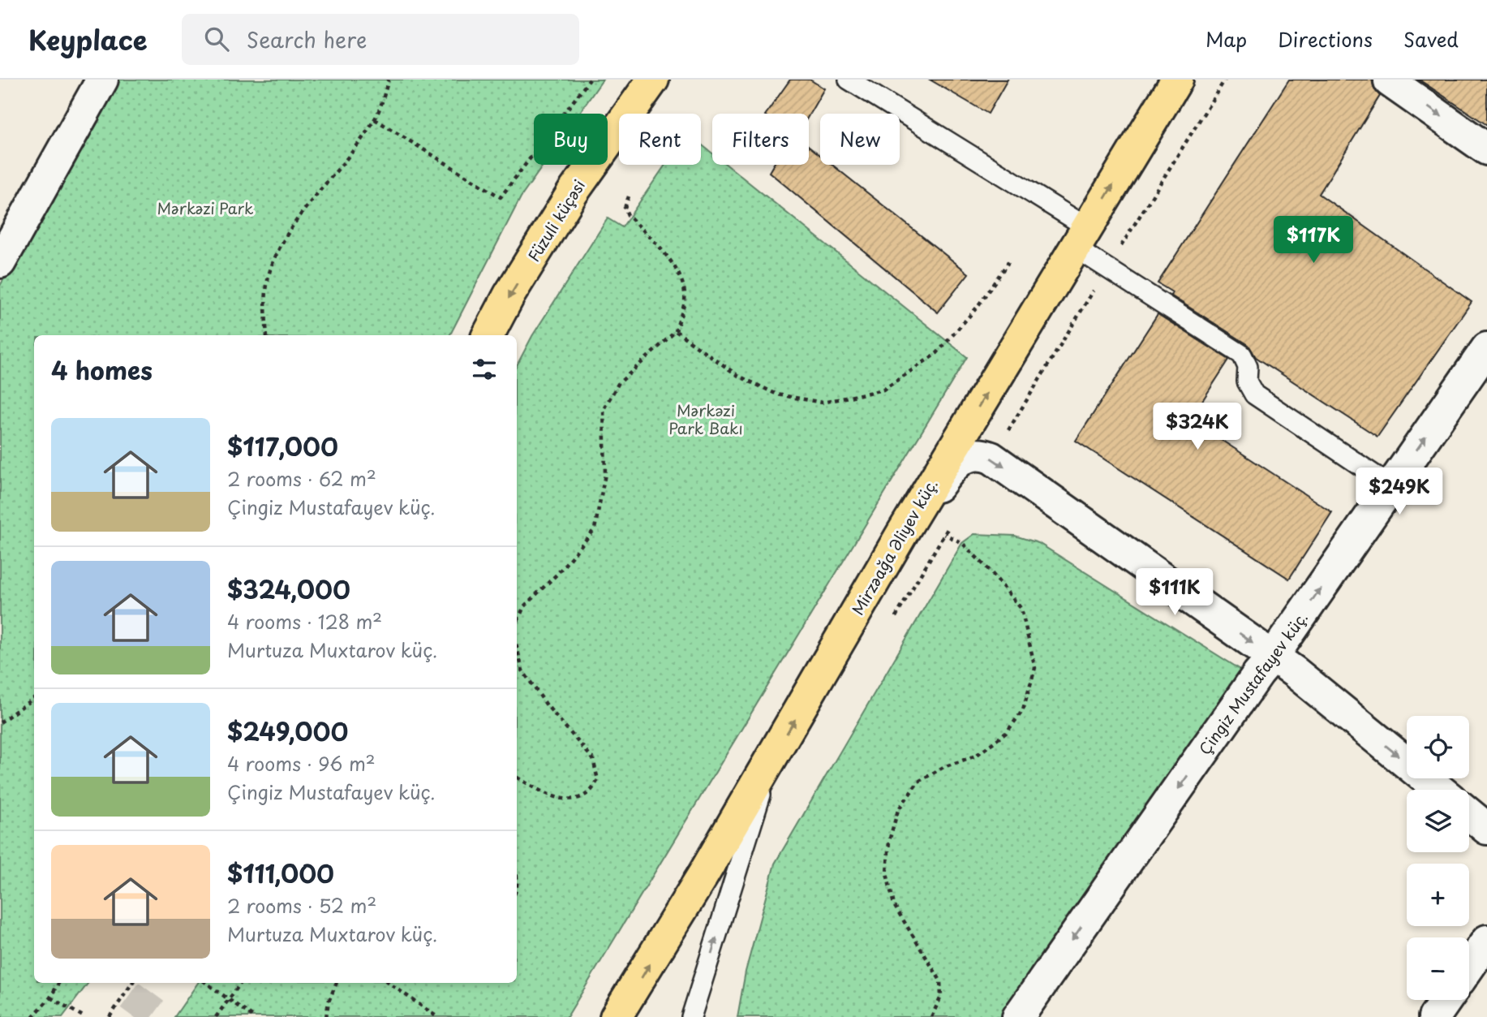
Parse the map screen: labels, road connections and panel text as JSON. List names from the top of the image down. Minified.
{"streets":{"main road":["Füzuli küçəsi","Mirzəağa Əliyev küç."],"street":["Çingiz Mustafayev küç."]},"one_way":["Füzuli küçəsi","Mirzəağa Əliyev küç."],"parks":["Mərkəzi Park","Mərkəzi Park Bakı"],"page":{"header":"Keyplace","search":"Search here","nav":["Map","Directions","Saved"],"chip":["Buy","Rent","Filters","New"],"price":["$117K","$324K","$249K","$111K"],"heading":"4 homes","list":[{"name":"$117,000","note":"2 rooms · 62 m² · Çingiz Mustafayev küç."},{"name":"$324,000","note":"4 rooms · 128 m² · Murtuza Muxtarov küç."},{"name":"$249,000","note":"4 rooms · 96 m² · Çingiz Mustafayev küç."},{"name":"$111,000","note":"2 rooms · 52 m² · Murtuza Muxtarov küç."}],"map_buttons":["+","−"]}}
